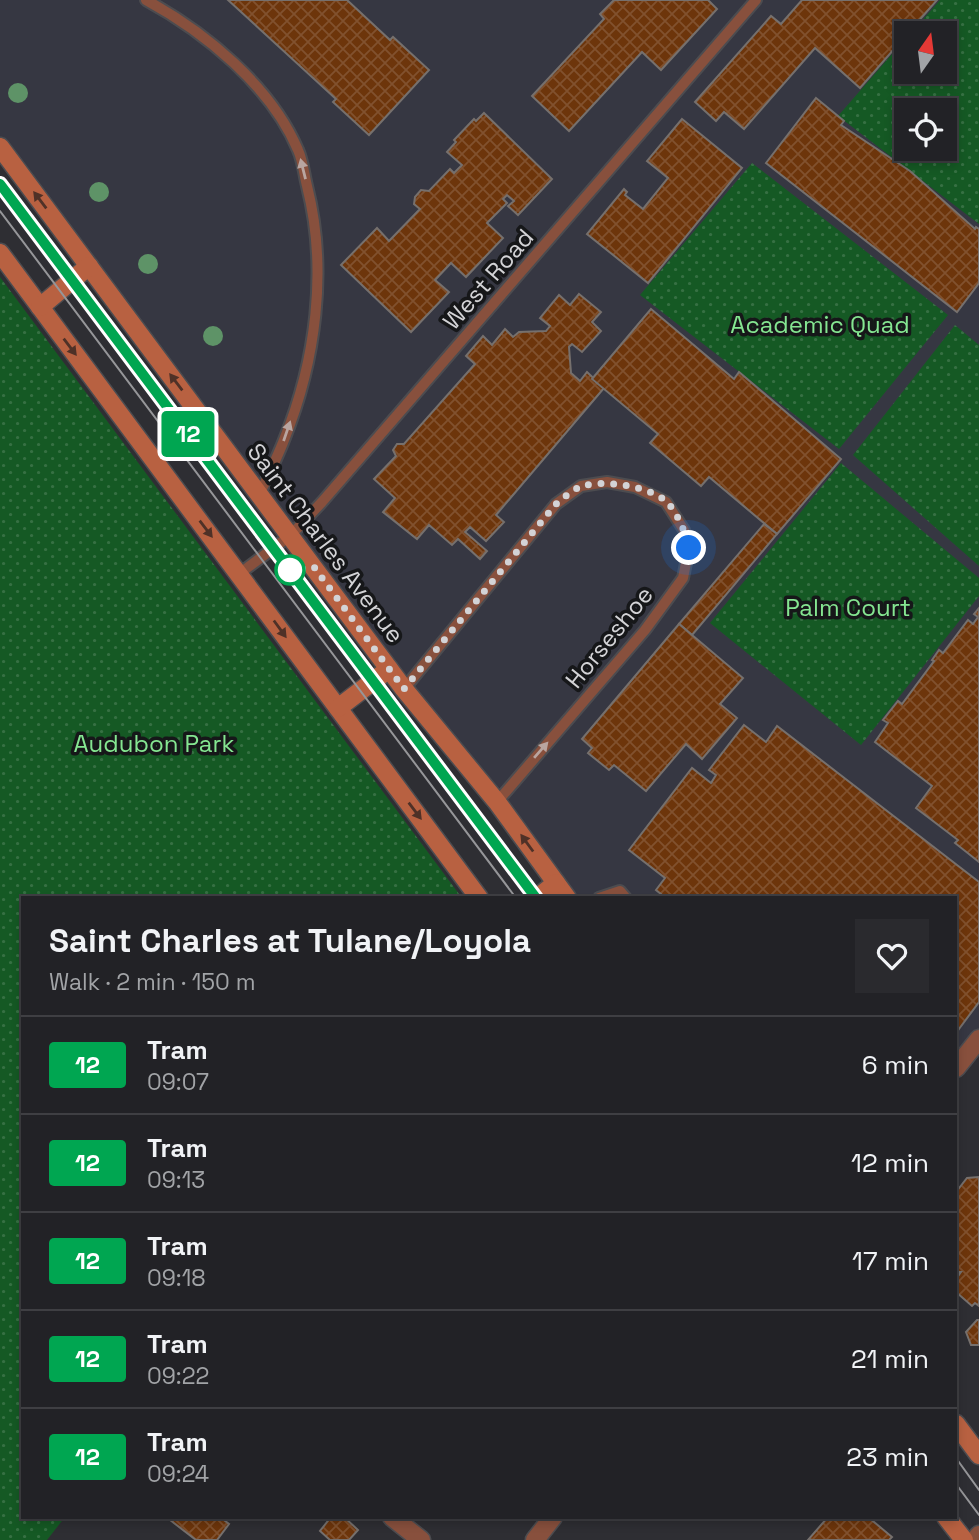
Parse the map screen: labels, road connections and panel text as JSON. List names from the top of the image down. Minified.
{"streets":{"main road":["Saint Charles Avenue"],"lane":["West Road","Horseshoe"]},"crossings":[["West Road","Saint Charles Avenue"],["Saint Charles Avenue","Horseshoe"]],"parks":["Academic Quad","Palm Court","Audubon Park"],"lines":["tram line 12"],"north":"top","page":{"on_map":"12","heading":["Saint Charles at Tulane/Loyola","Walk · 2 min · 150 m"],"list":[{"mark":"12","name":"Tram","note":"09:07","value":"6 min"},{"mark":"12","name":"Tram","note":"09:13","value":"12 min"},{"mark":"12","name":"Tram","note":"09:18","value":"17 min"},{"mark":"12","name":"Tram","note":"09:22","value":"21 min"},{"mark":"12","name":"Tram","note":"09:24","value":"23 min"}]}}
